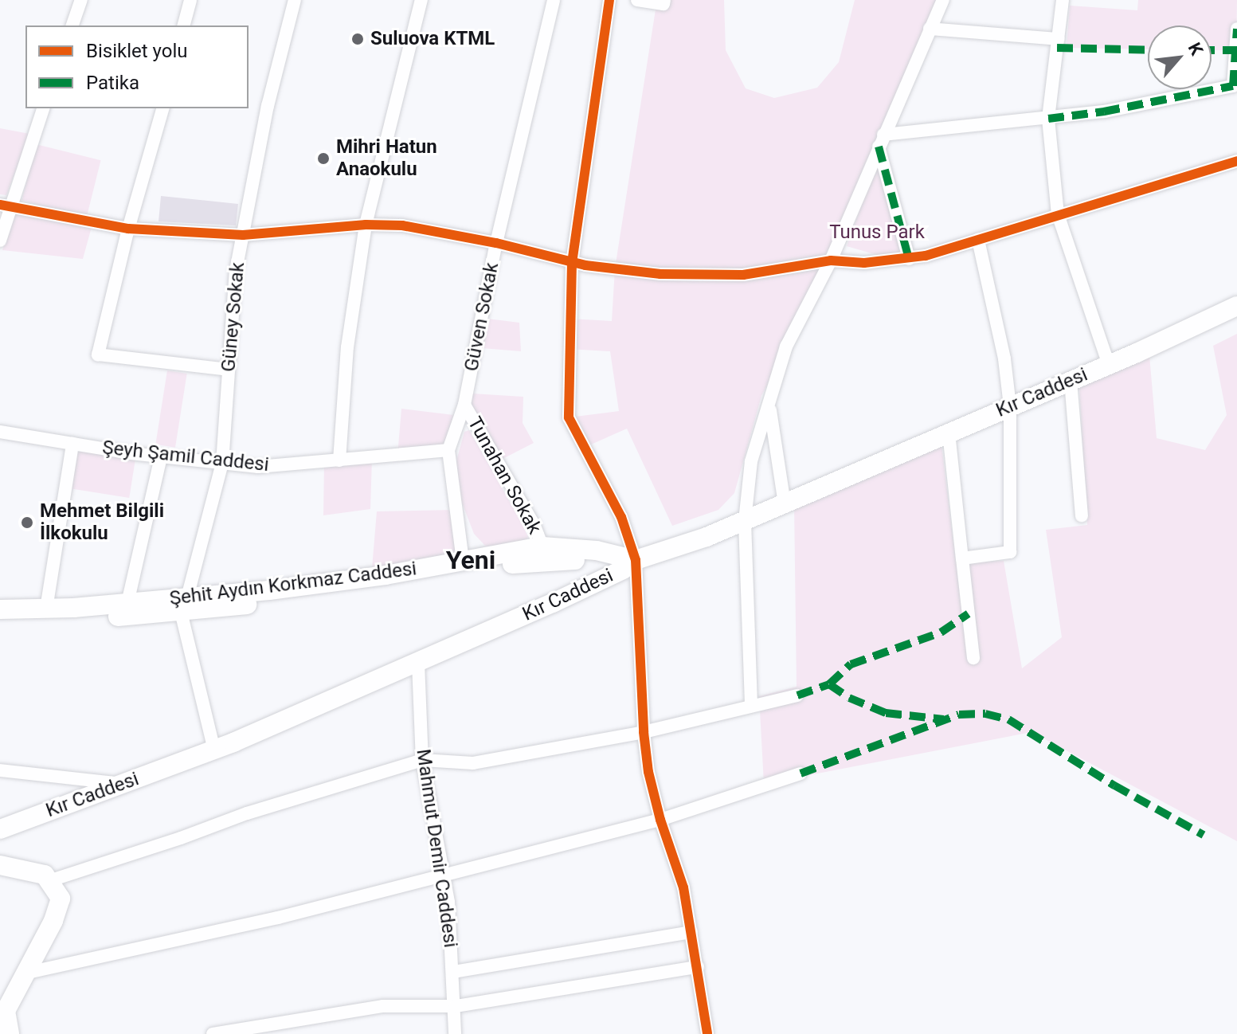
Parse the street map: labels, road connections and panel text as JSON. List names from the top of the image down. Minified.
{"streets":{"main road":["Kır Caddesi","Şehit Aydın Korkmaz Caddesi"],"street":["Güney Sokak","Güven Sokak","Şeyh Şamil Caddesi","Tunahan Sokak","Mahmut Demir Caddesi"]},"crossings":[["Güney Sokak","Şeyh Şamil Caddesi"],["Güney Sokak","Şehit Aydın Korkmaz Caddesi"],["Güven Sokak","Şeyh Şamil Caddesi"],["Güven Sokak","Tunahan Sokak"],["Güven Sokak","Şehit Aydın Korkmaz Caddesi"],["Kır Caddesi","Şehit Aydın Korkmaz Caddesi"],["Kır Caddesi","Mahmut Demir Caddesi"],["Tunahan Sokak","Şehit Aydın Korkmaz Caddesi"]],"districts":["Yeni"],"parks":["Tunus Park"],"places":["Suluova KTML","Mihri Hatun Anaokulu","Mehmet Bilgili İlkokulu"],"legend":["Bisiklet yolu","Patika"],"north":"top right"}
